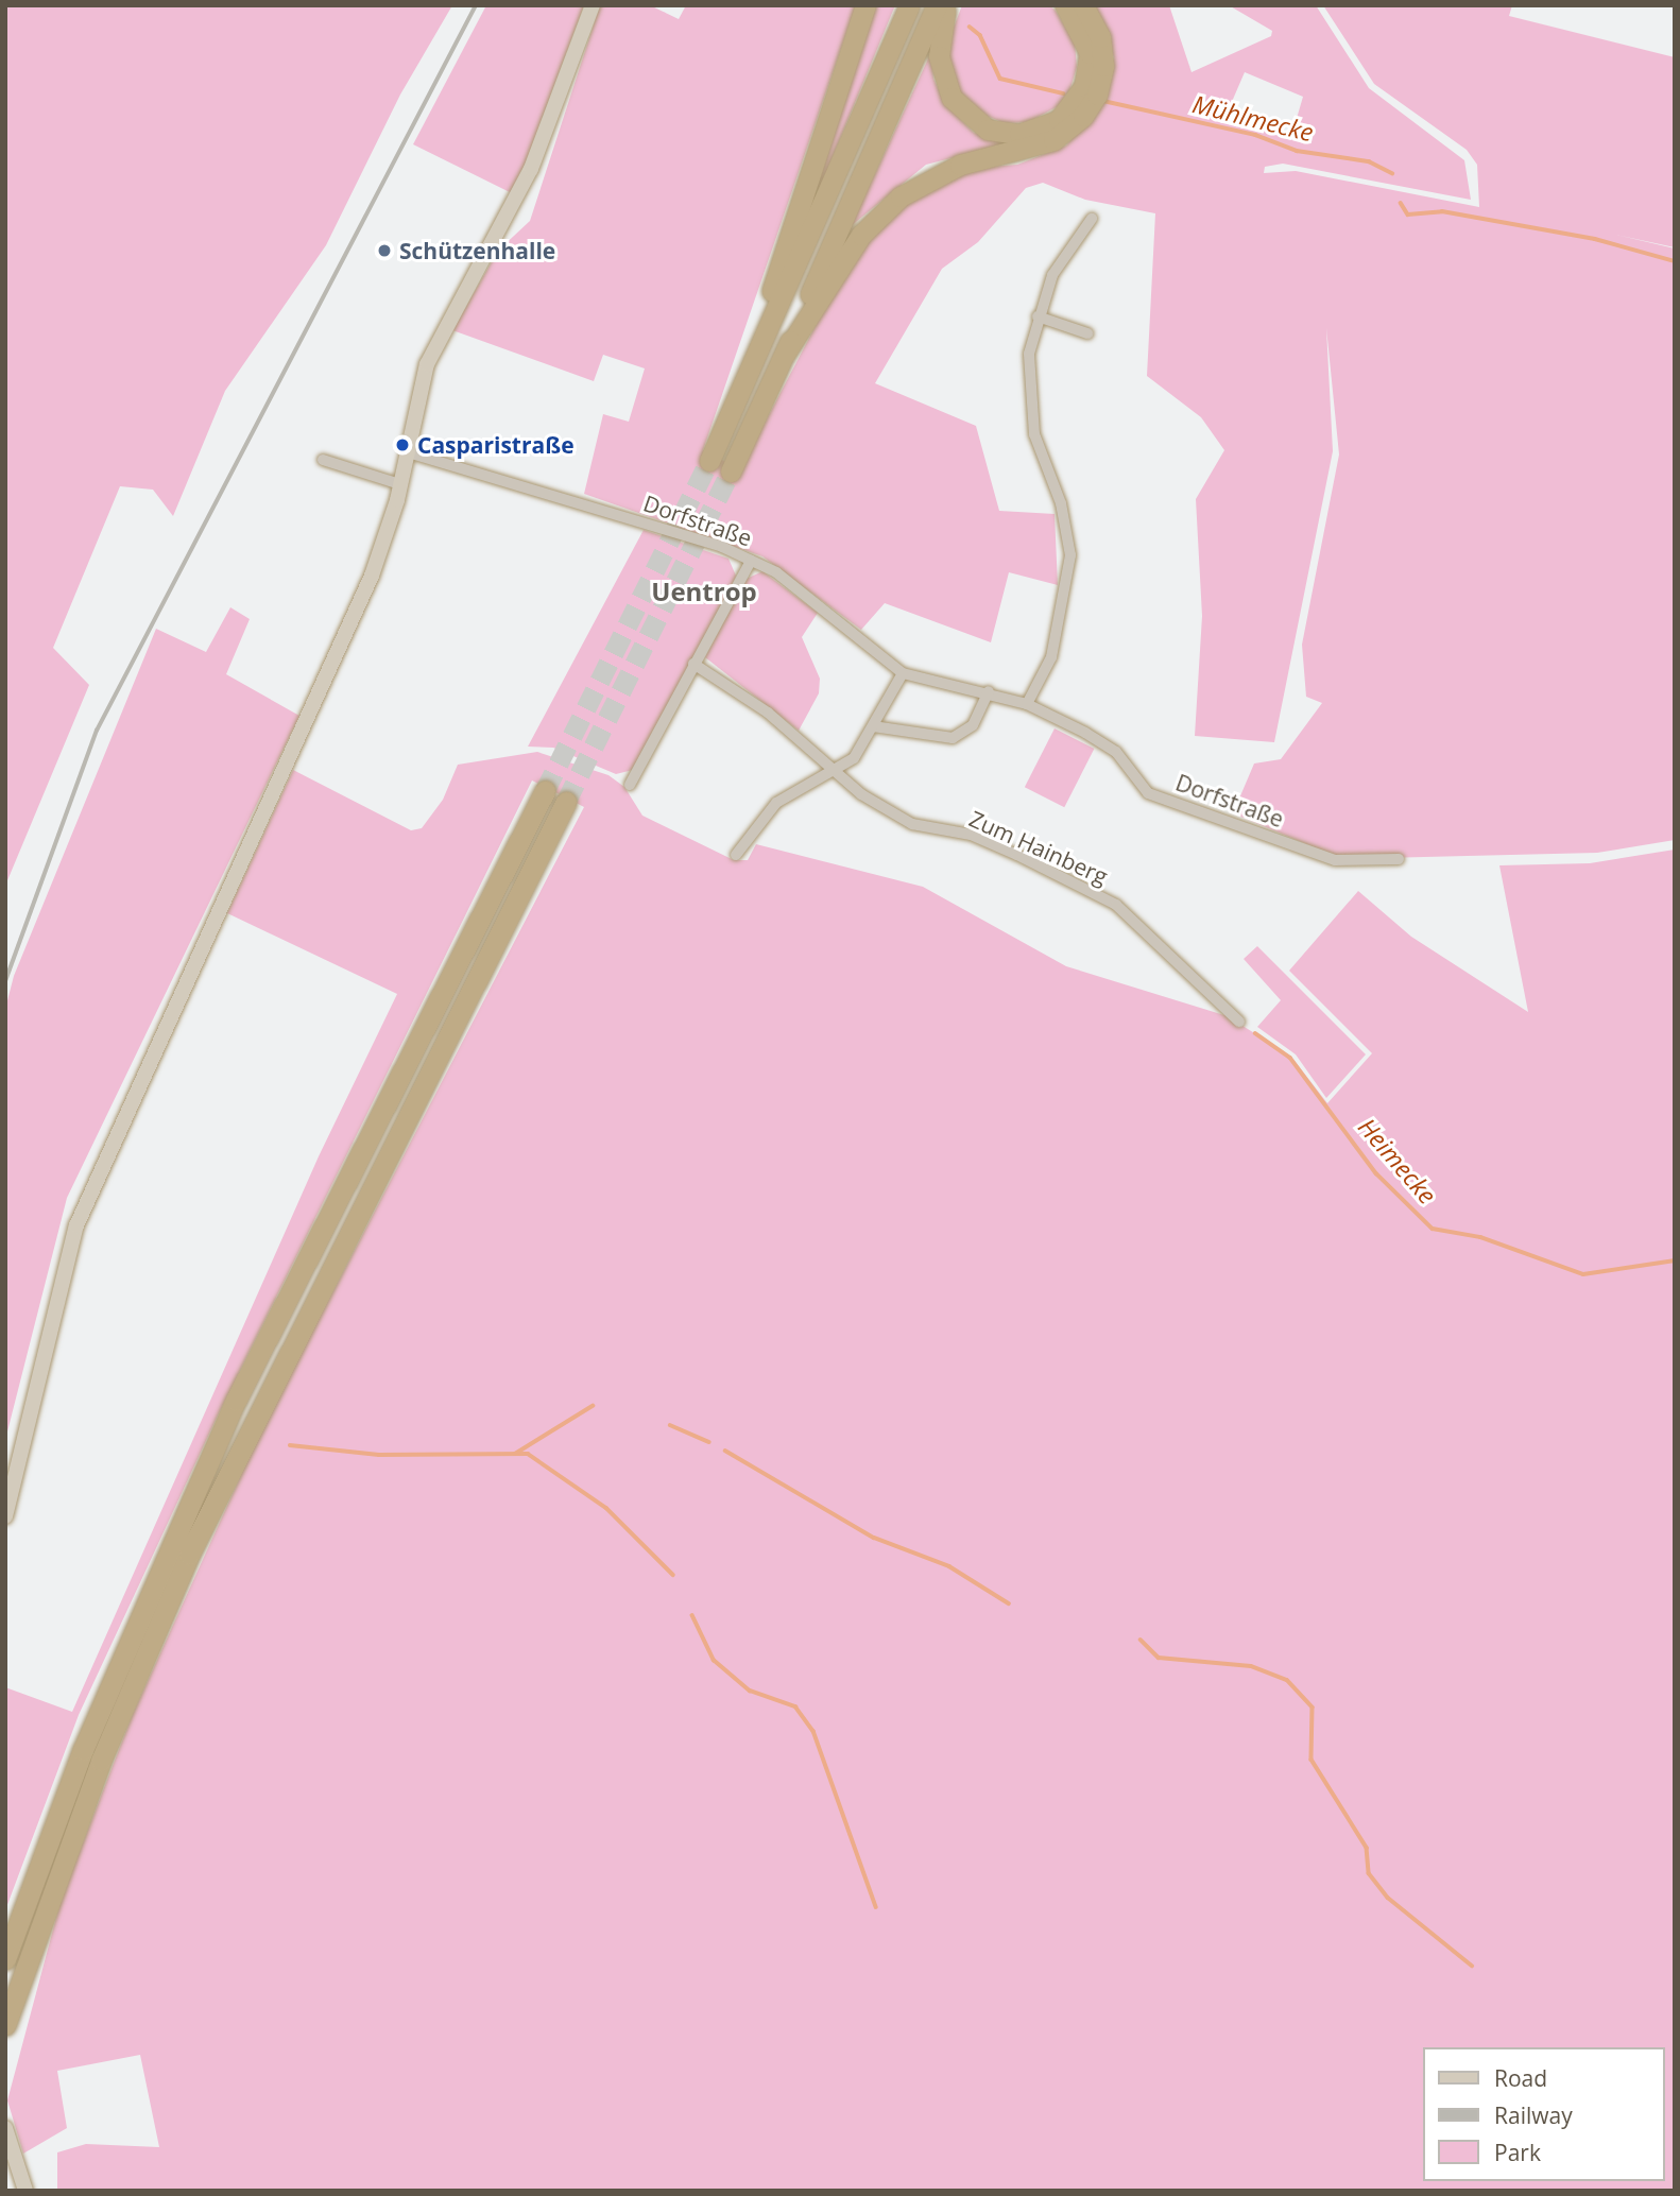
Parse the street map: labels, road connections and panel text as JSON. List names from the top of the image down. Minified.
{"streets":{"street":["Dorfstraße","Zum Hainberg"]},"districts":["Uentrop"],"water":["Mühlmecke","Heimecke"],"places":["Schützenhalle","Casparistraße"],"legend":["Road","Railway","Park"]}
